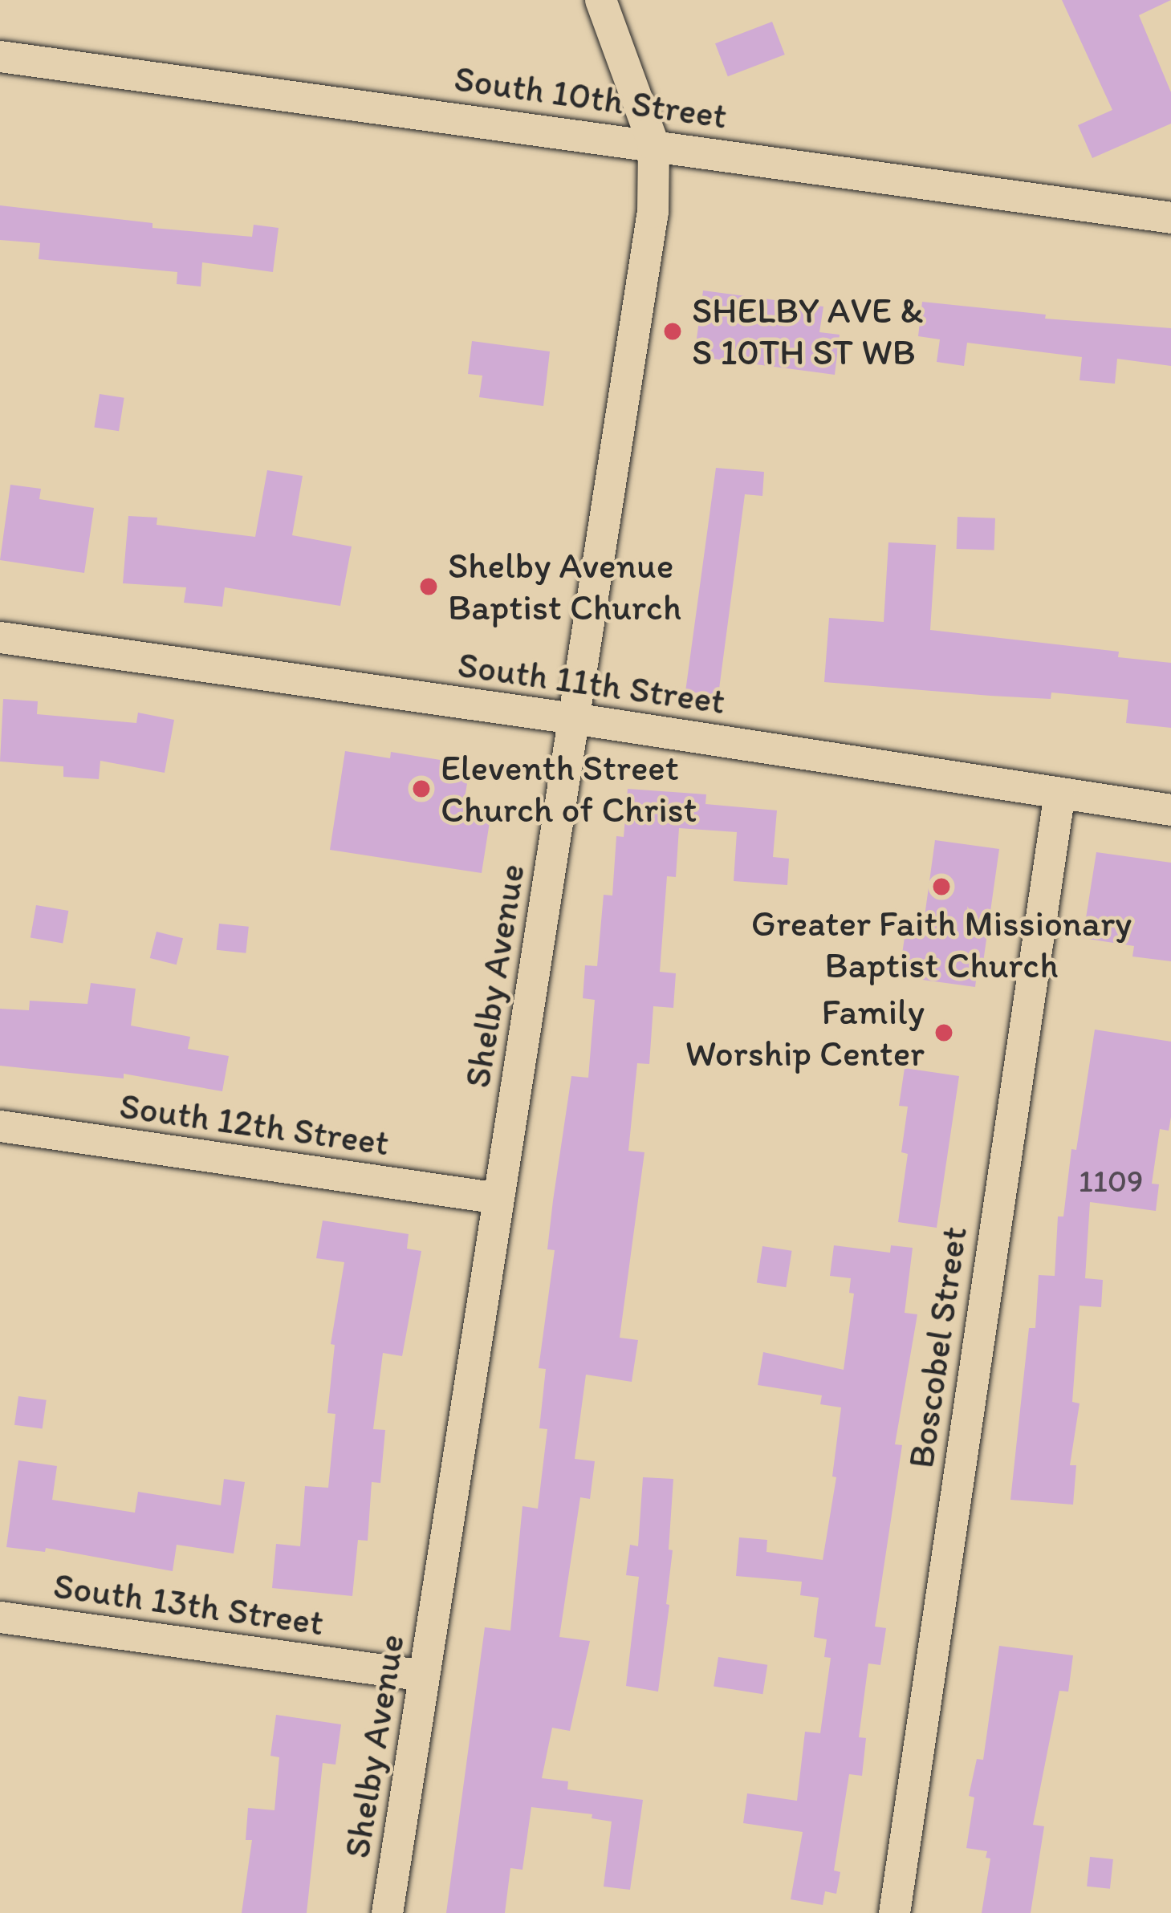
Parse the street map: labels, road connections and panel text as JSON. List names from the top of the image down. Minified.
{"streets":{"street":["South 10th Street","South 11th Street","Shelby Avenue","South 12th Street","Boscobel Street","South 13th Street"]},"crossings":[["South 10th Street","Shelby Avenue"],["South 11th Street","Shelby Avenue"],["South 11th Street","Boscobel Street"],["Shelby Avenue","South 12th Street"],["Shelby Avenue","South 13th Street"]],"places":["SHELBY AVE & S 10TH ST WB","Shelby Avenue Baptist Church","Eleventh Street Church of Christ","Greater Faith Missionary Baptist Church","Family Worship Center"],"house_numbers":["1109"]}
